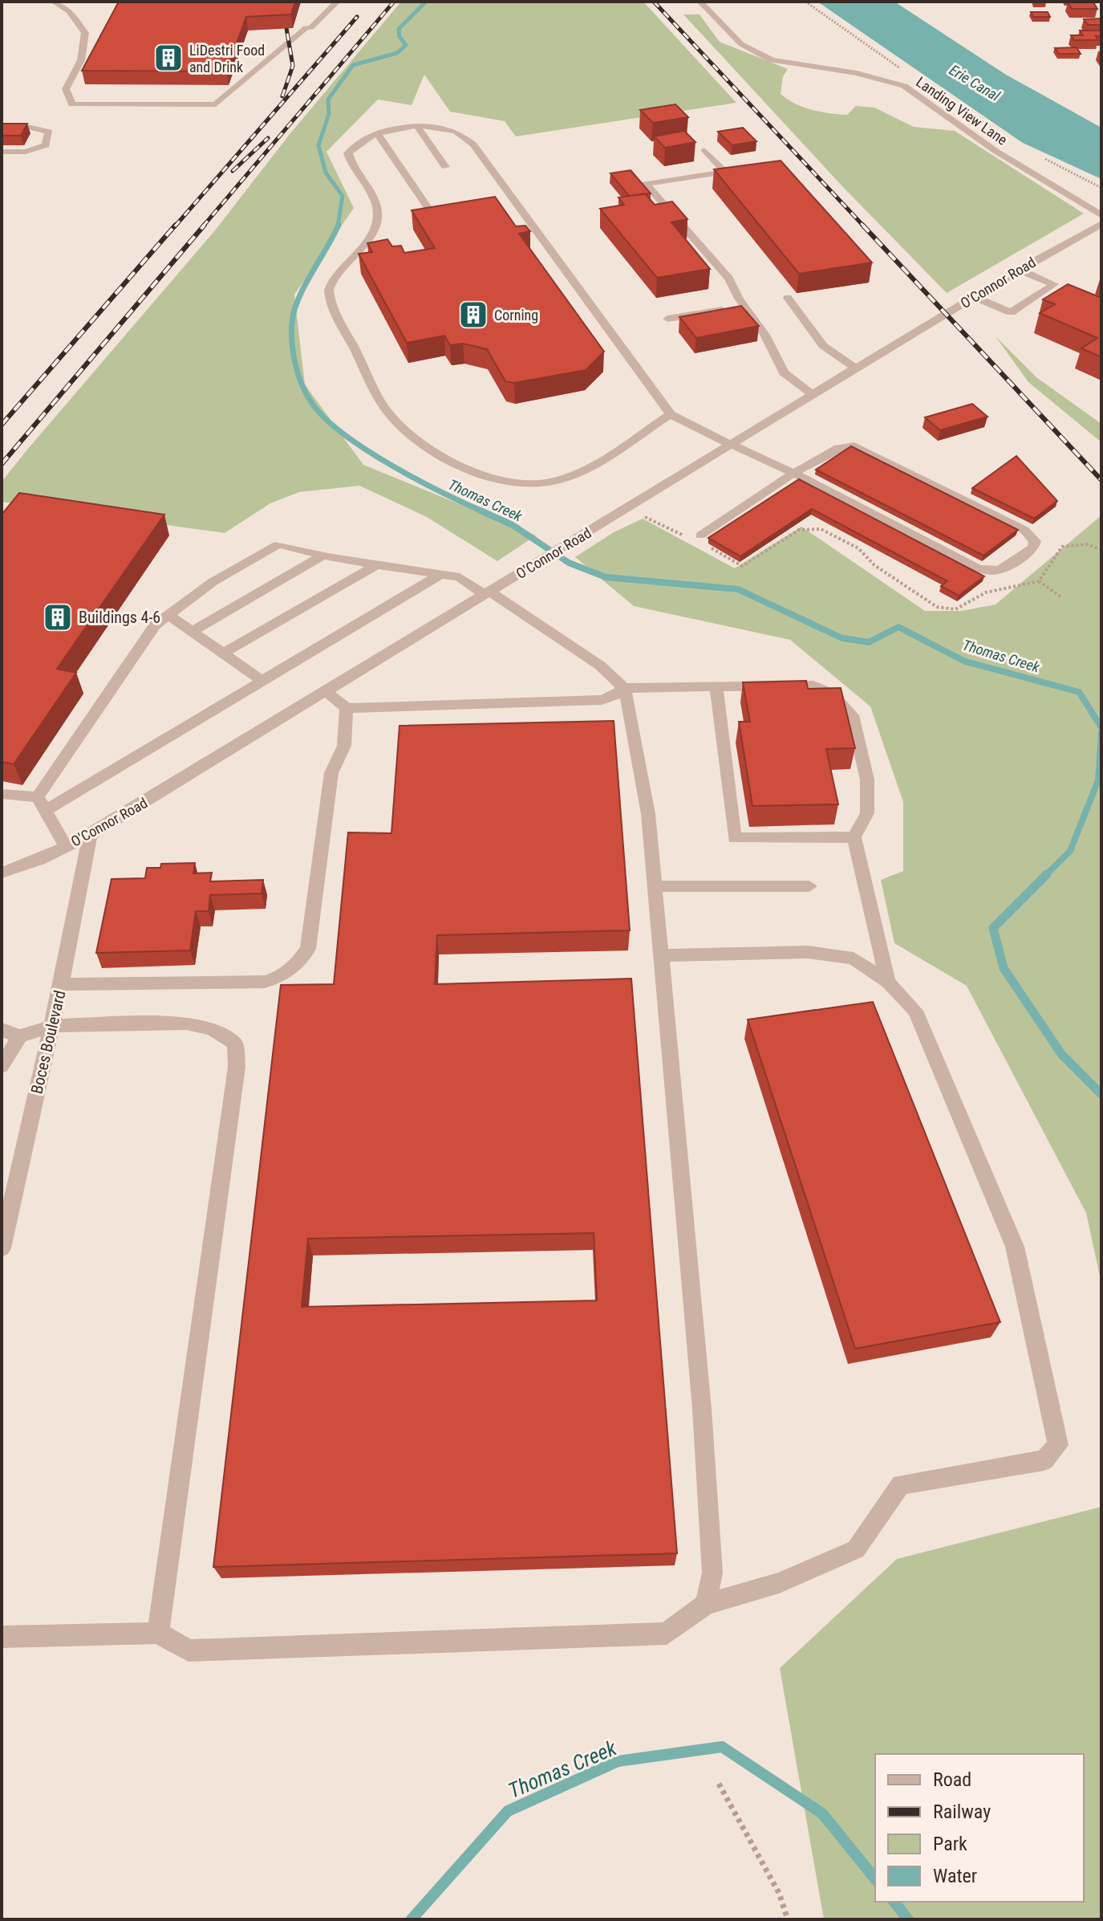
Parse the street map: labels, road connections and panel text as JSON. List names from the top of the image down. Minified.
{"streets":{"street":["Landing View Lane","O'Connor Road","Boces Boulevard"]},"crossings":[["O'Connor Road","Boces Boulevard"]],"water":["Erie Canal","Thomas Creek"],"places":{"building":["LiDestri Food and Drink","Corning","Buildings 4-6"]},"legend":["Road","Railway","Park","Water"]}
